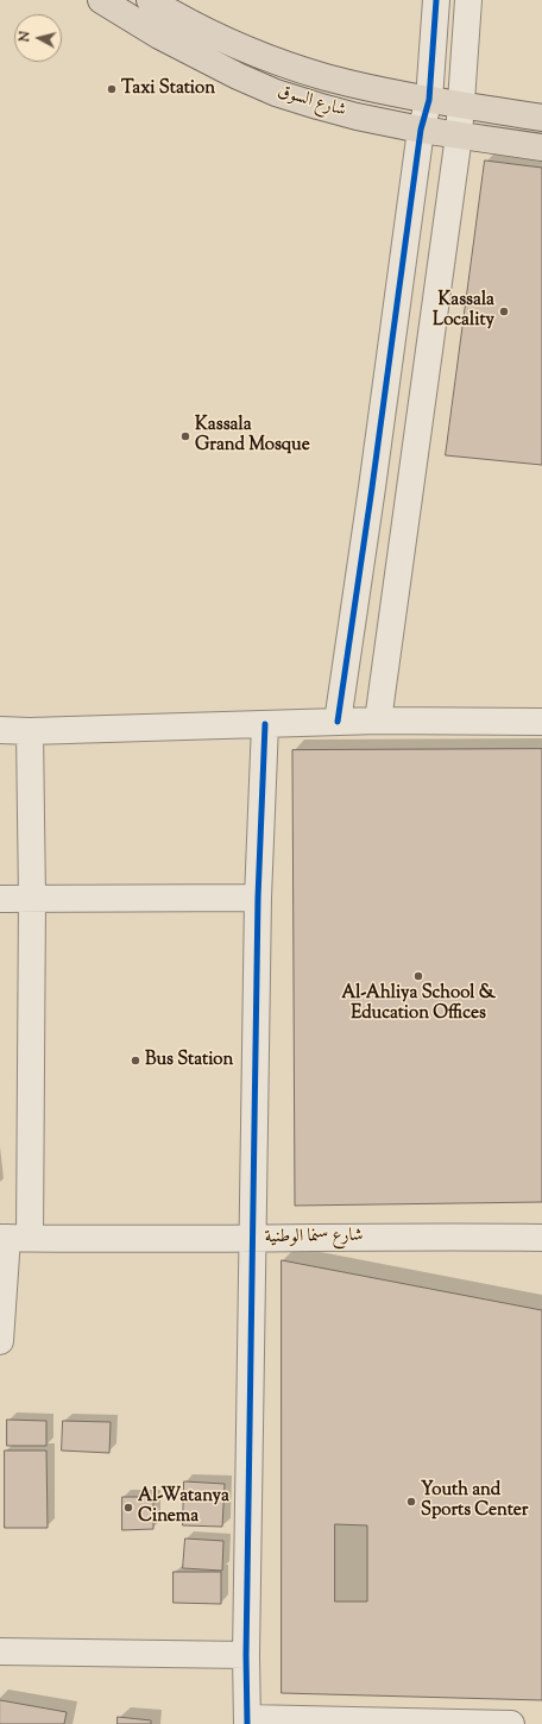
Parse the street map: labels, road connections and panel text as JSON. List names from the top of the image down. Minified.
{"streets":{"main road":["شارع السوق"],"street":["شارع سنما الوطنية"]},"places":["Taxi Station","Kassala Locality","Kassala Grand Mosque","Al-Ahliya School & Education Offices","Bus Station","Youth and Sports Center","Al-Watanya Cinema"],"north":"left"}
